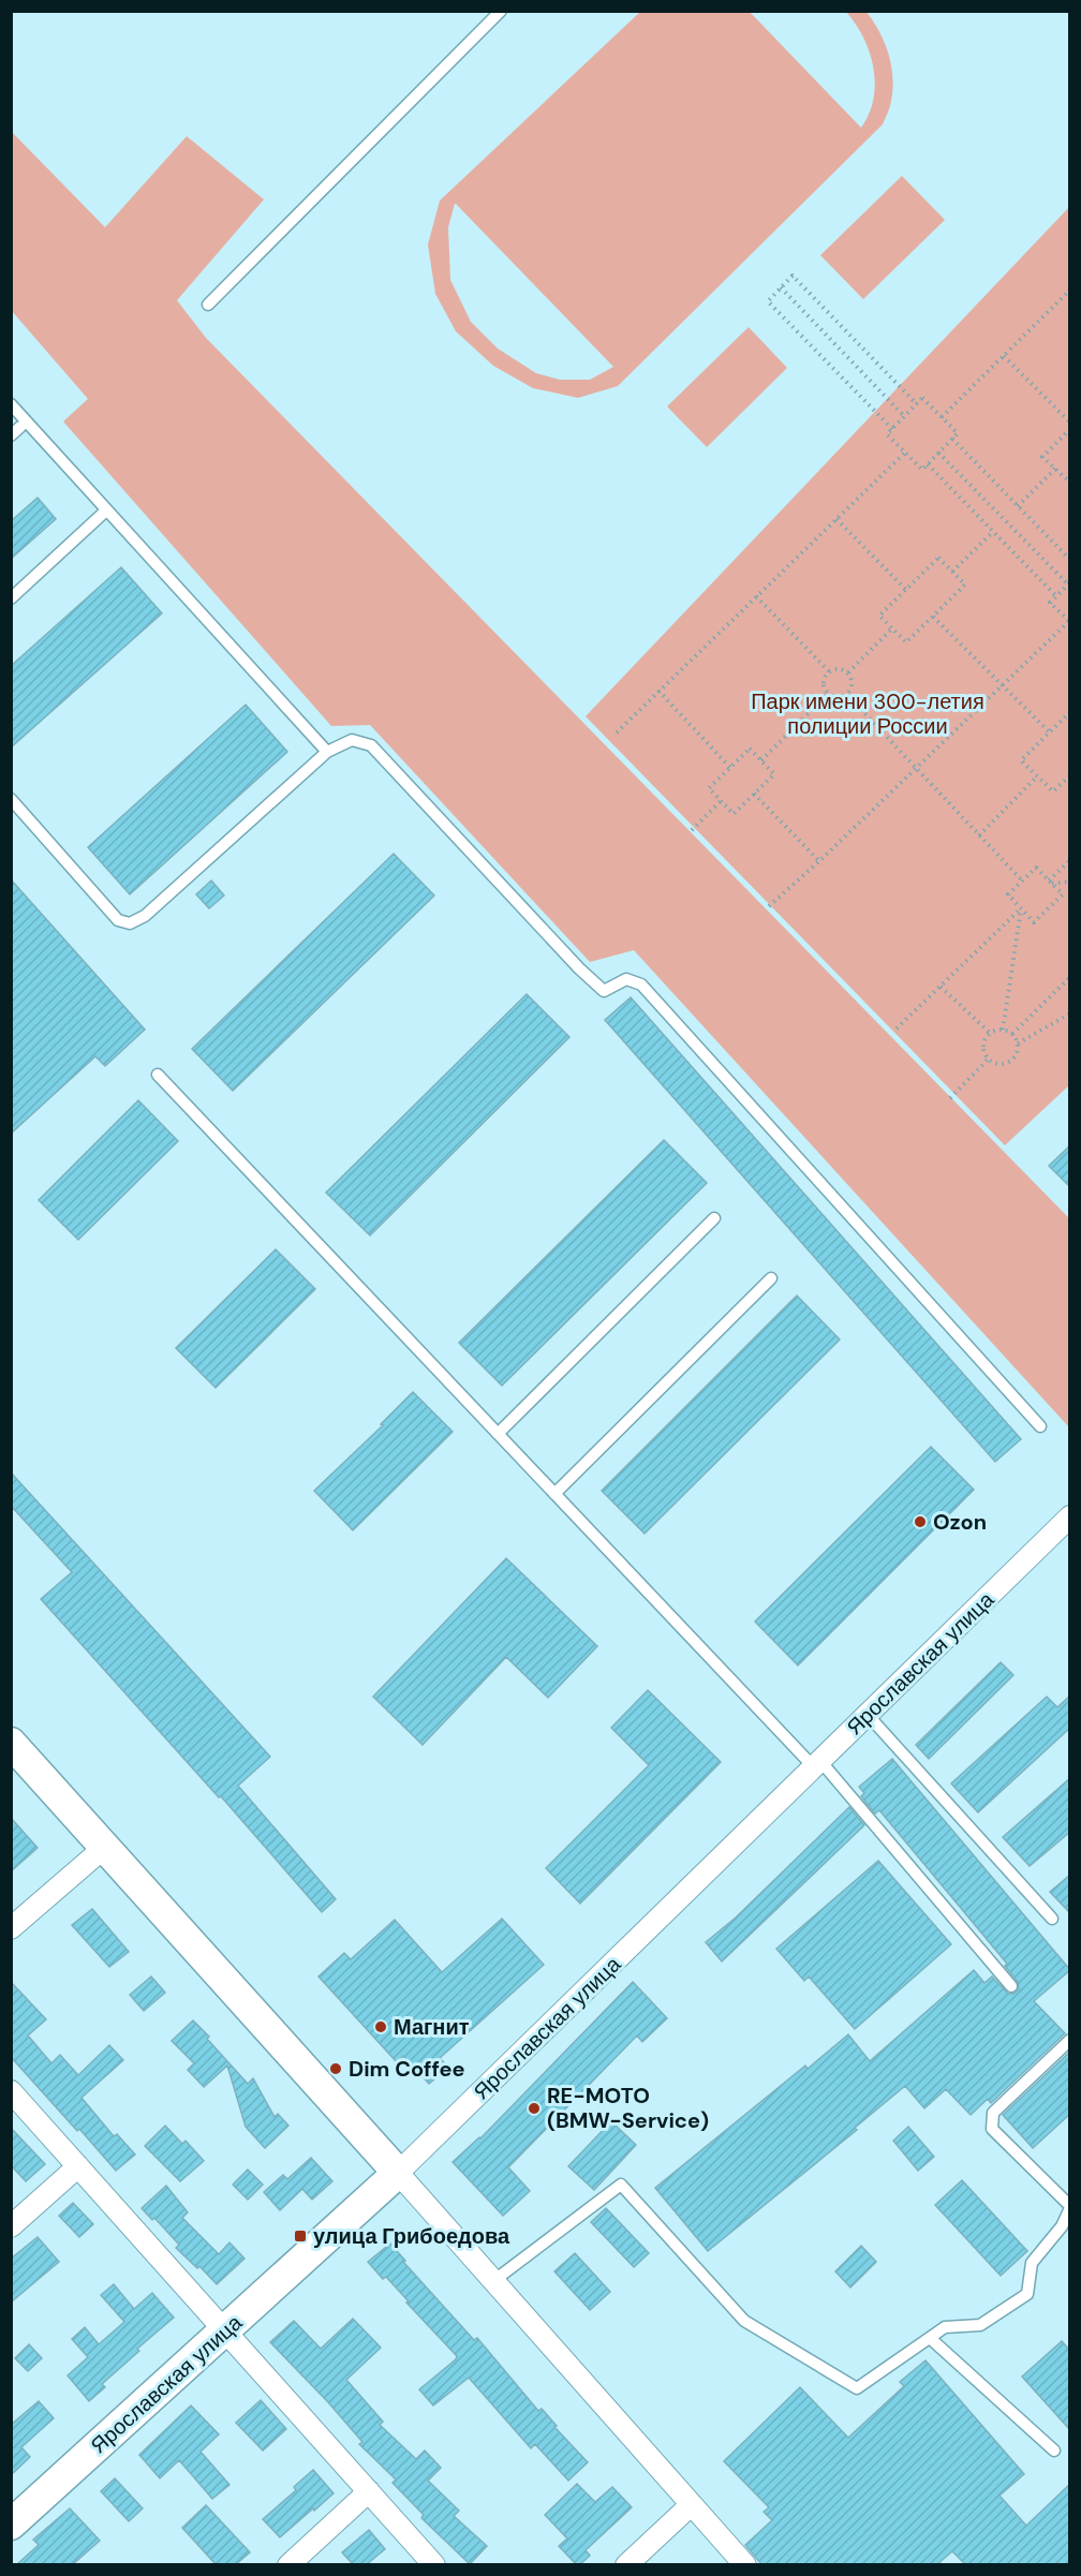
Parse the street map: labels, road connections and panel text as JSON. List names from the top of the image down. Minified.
{"streets":{"street":["Ярославская улица"]},"parks":["Парк имени 300-летия полиции России"],"places":{"other":["Ozon","Магнит","Dim Coffee","RE-MOTO (BMW-Service)"],"transit":["улица Грибоедова"]}}
